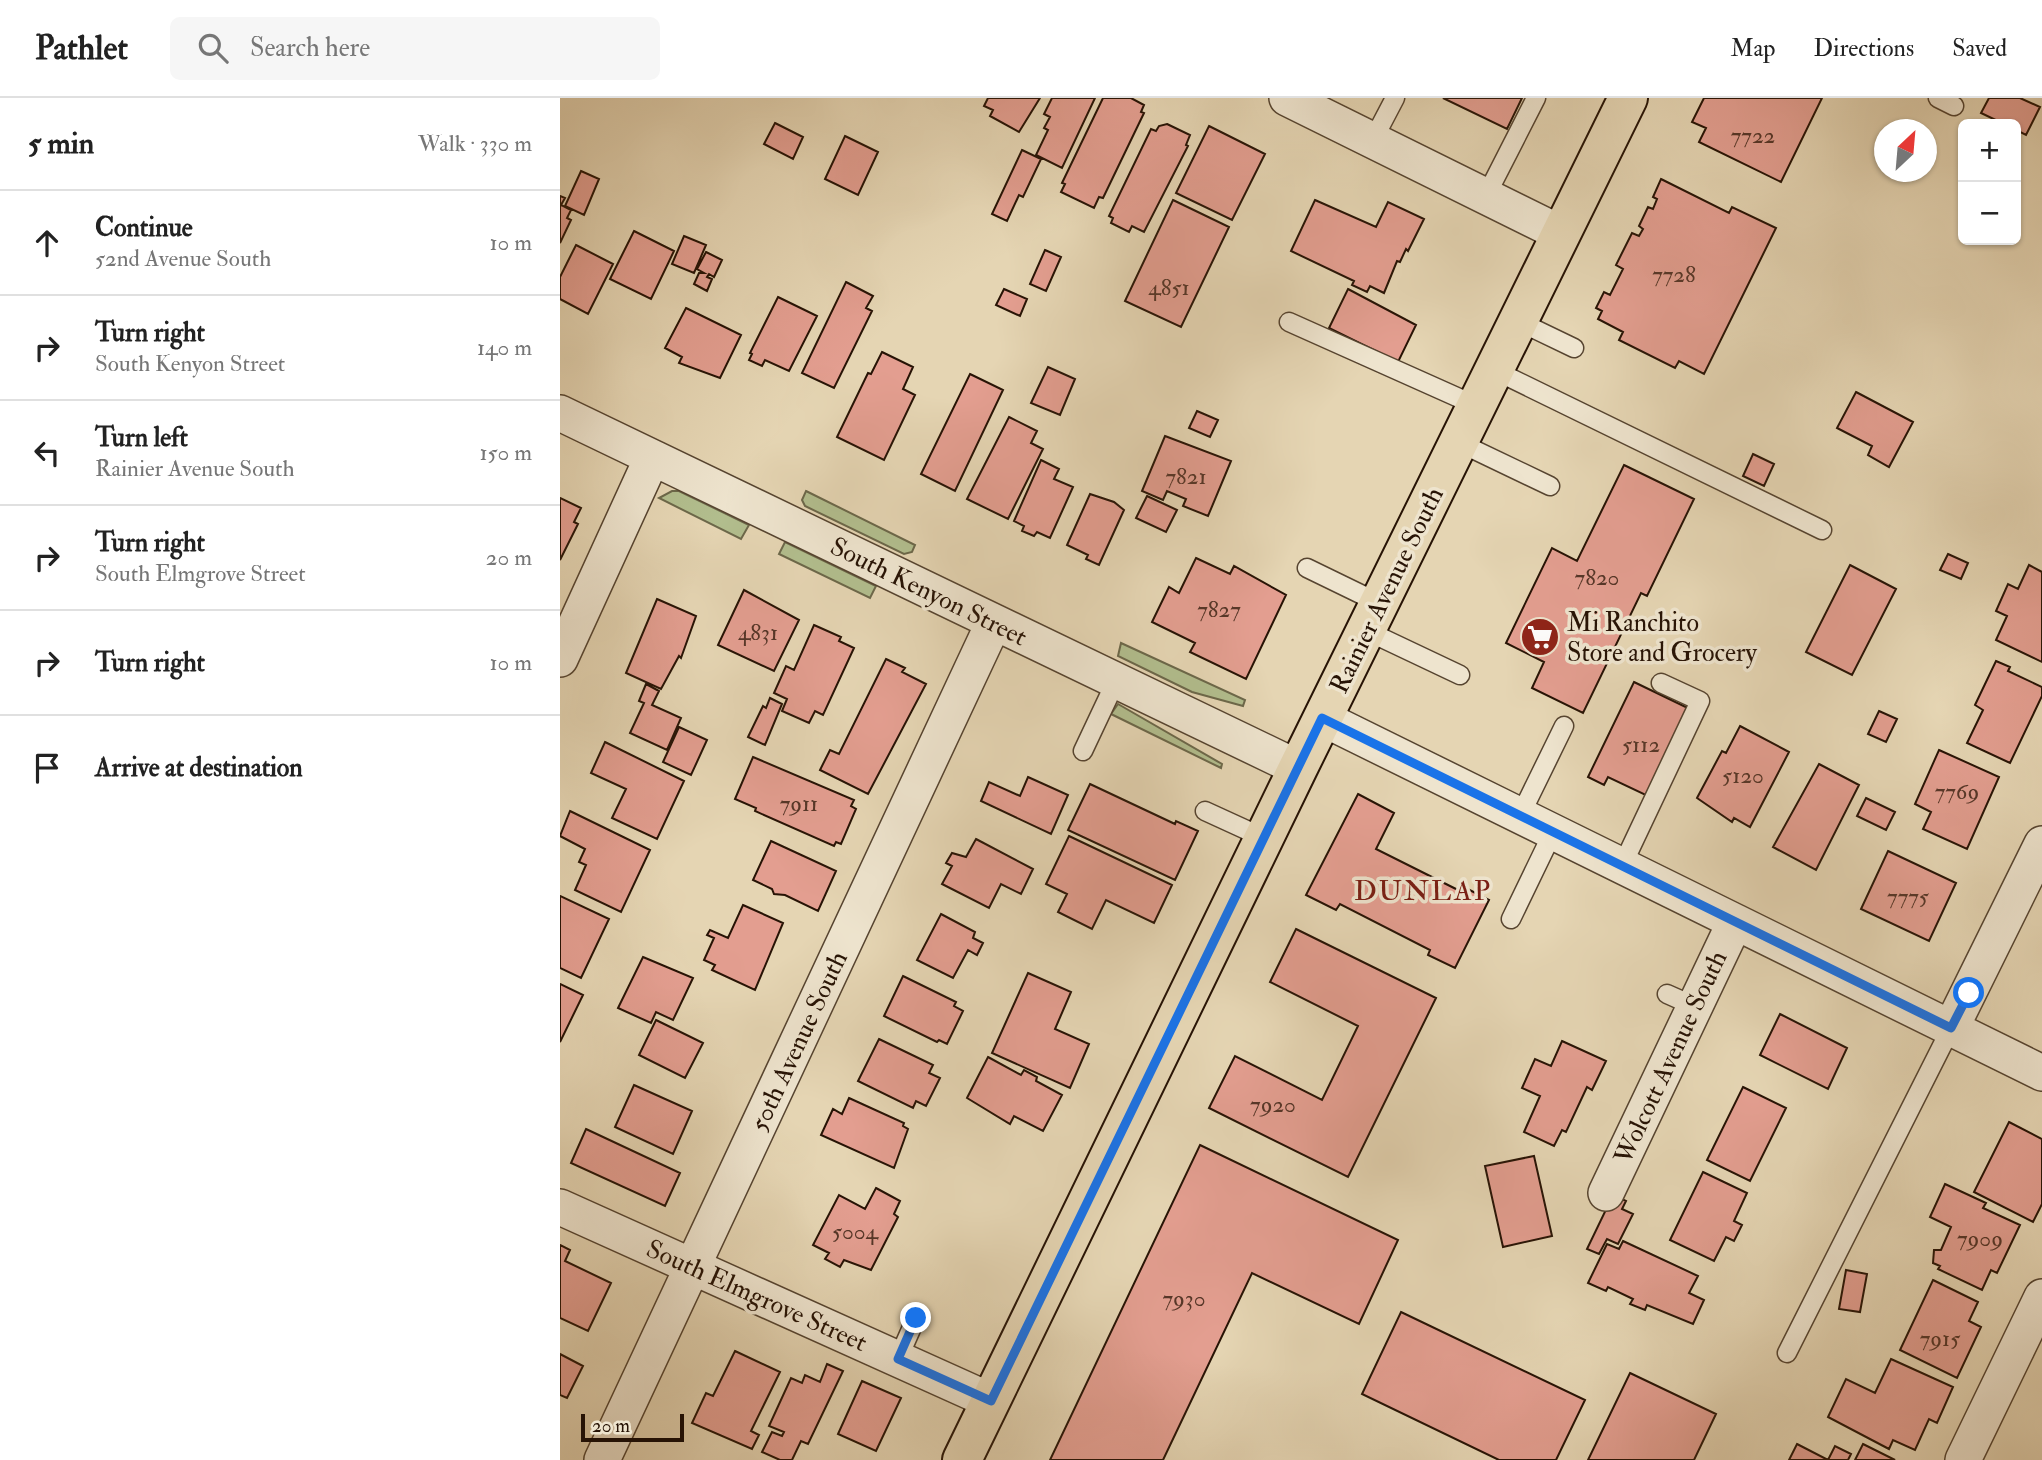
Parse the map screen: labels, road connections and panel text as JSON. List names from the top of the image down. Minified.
{"streets":{"main road":["Rainier Avenue South"],"street":["South Kenyon Street","50th Avenue South","Wolcott Avenue South","South Elmgrove Street"]},"crossings":[["Rainier Avenue South","South Kenyon Street"],["Rainier Avenue South","South Elmgrove Street"],["South Kenyon Street","50th Avenue South"],["50th Avenue South","South Elmgrove Street"]],"districts":["DUNLAP"],"places":{"supermarket":["Mi Ranchito Store and Grocery"]},"house_numbers":["7722","7728","4851","7821","7820","7827","4831","5112","5120","7769","7911","7775","7920","5004","7909","7930","7915"],"scale_bar":"20 m","north":"top right","page":{"header":"Pathlet","search":"Search here","nav":["Map","Directions","Saved"],"heading":["5 min","Walk · 330 m"],"map_buttons":["+","−"],"list":[["Continue","52nd Avenue South","10 m"],["Turn right","South Kenyon Street","140 m"],["Turn left","Rainier Avenue South","150 m"],["Turn right","South Elmgrove Street","20 m"],["Turn right","10 m"],"Arrive at destination"],"scale":"20 m"}}
